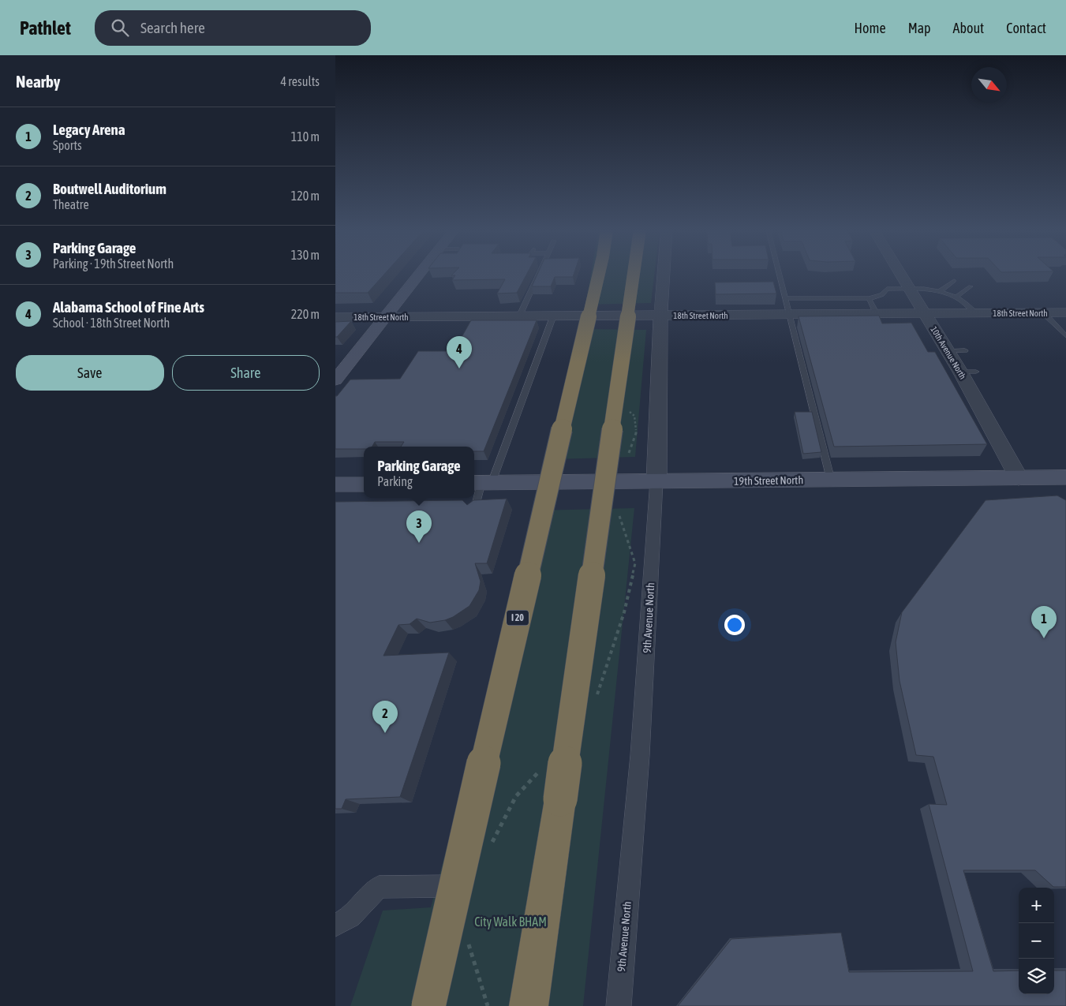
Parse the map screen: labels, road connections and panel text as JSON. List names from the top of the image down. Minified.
{"streets":{"highway":["I 20"],"main road":["19th Street North"],"street":["18th Street North","10th Avenue North","9th Avenue North"]},"crossings":[["18th Street North","10th Avenue North"],["18th Street North","9th Avenue North"],["10th Avenue North","19th Street North"],["19th Street North","9th Avenue North"]],"parks":["City Walk BHAM"],"north":"bottom right","page":{"header":"Pathlet","search":"Search here","nav":["Home","Map","About","Contact"],"heading":["Nearby","4 results"],"list":[{"mark":"1","name":"Legacy Arena","note":"Sports","value":"110 m"},{"mark":"2","name":"Boutwell Auditorium","note":"Theatre","value":"120 m"},{"mark":"3","name":"Parking Garage","note":"Parking · 19th Street North","value":"130 m"},{"mark":"4","name":"Alabama School of Fine Arts","note":"School · 18th Street North","value":"220 m"}],"pins":["4","3","1","2"],"buttons":["Save","Share"],"popup":["Parking Garage","Parking"],"map_buttons":["+","−"]}}
